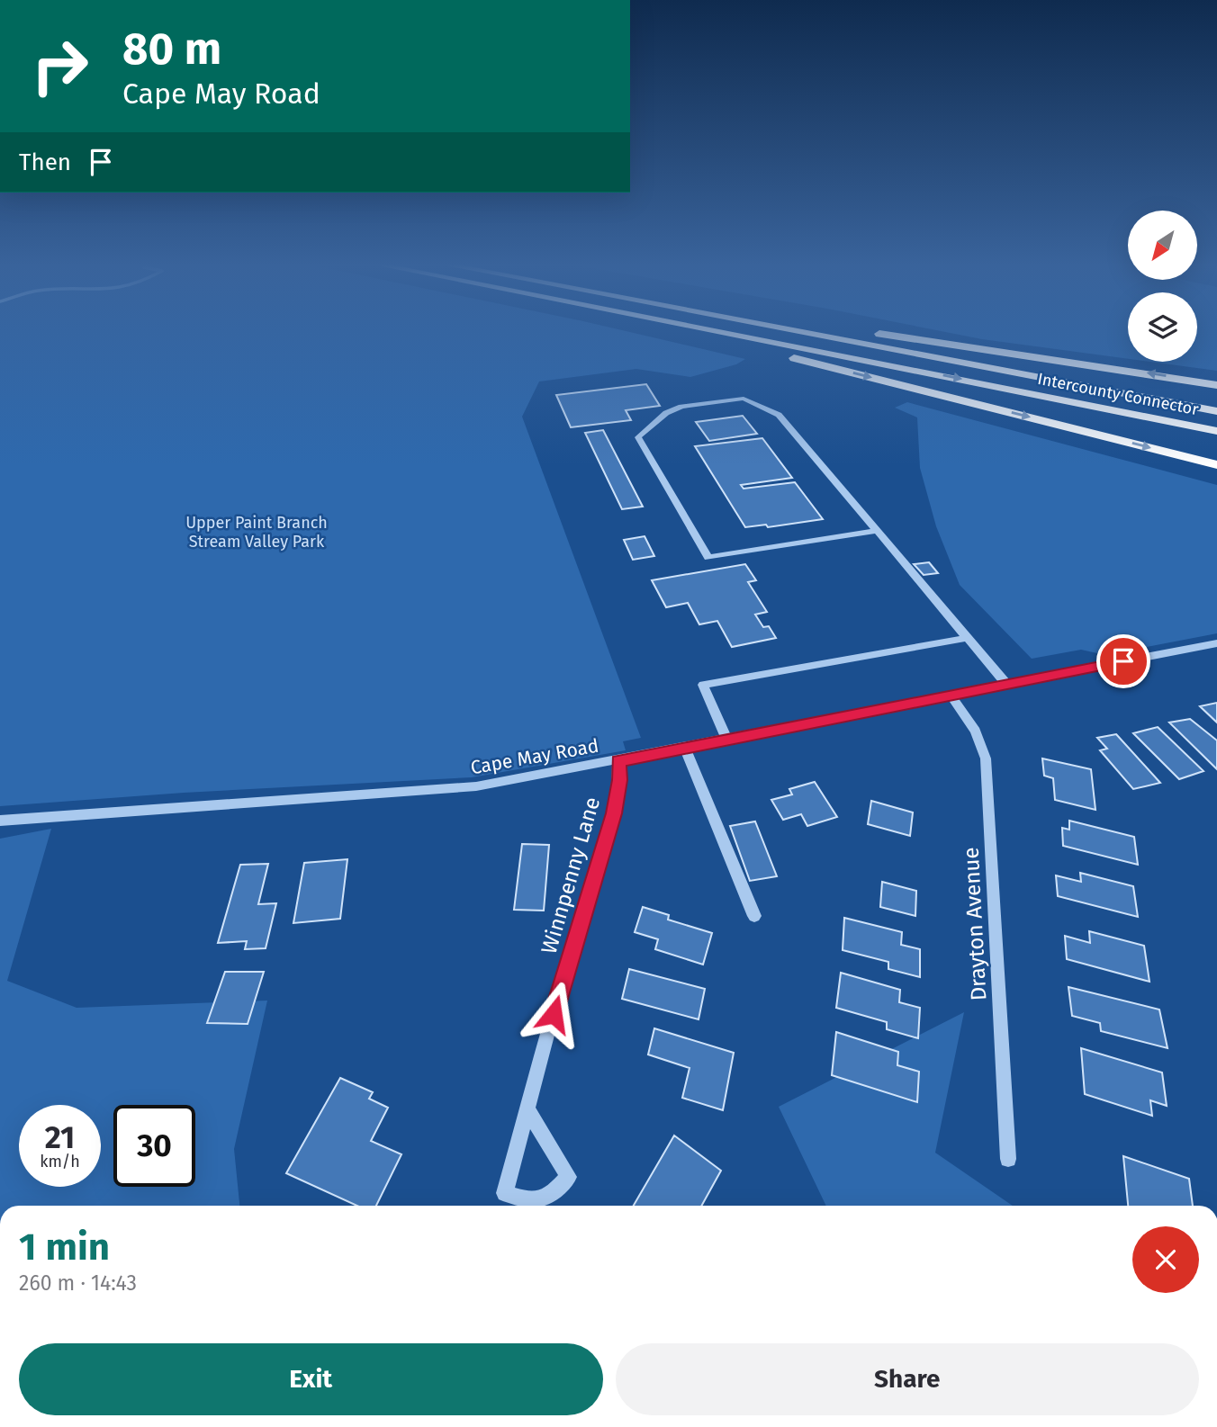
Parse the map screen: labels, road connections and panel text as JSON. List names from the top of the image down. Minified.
{"streets":{"highway":["Intercounty Connector"],"street":["Cape May Road","Winnpenny Lane","Drayton Avenue"]},"crossings":[["Cape May Road","Winnpenny Lane"],["Cape May Road","Drayton Avenue"]],"parks":["Upper Paint Branch Stream Valley Park"],"north":"bottom left","page":{"turn":["80 m","Cape May Road"],"then":"Then","speed":"21 km/h","limit":"30","heading":["1 min","260 m · 14:43"],"buttons":["Exit","Share"]}}
